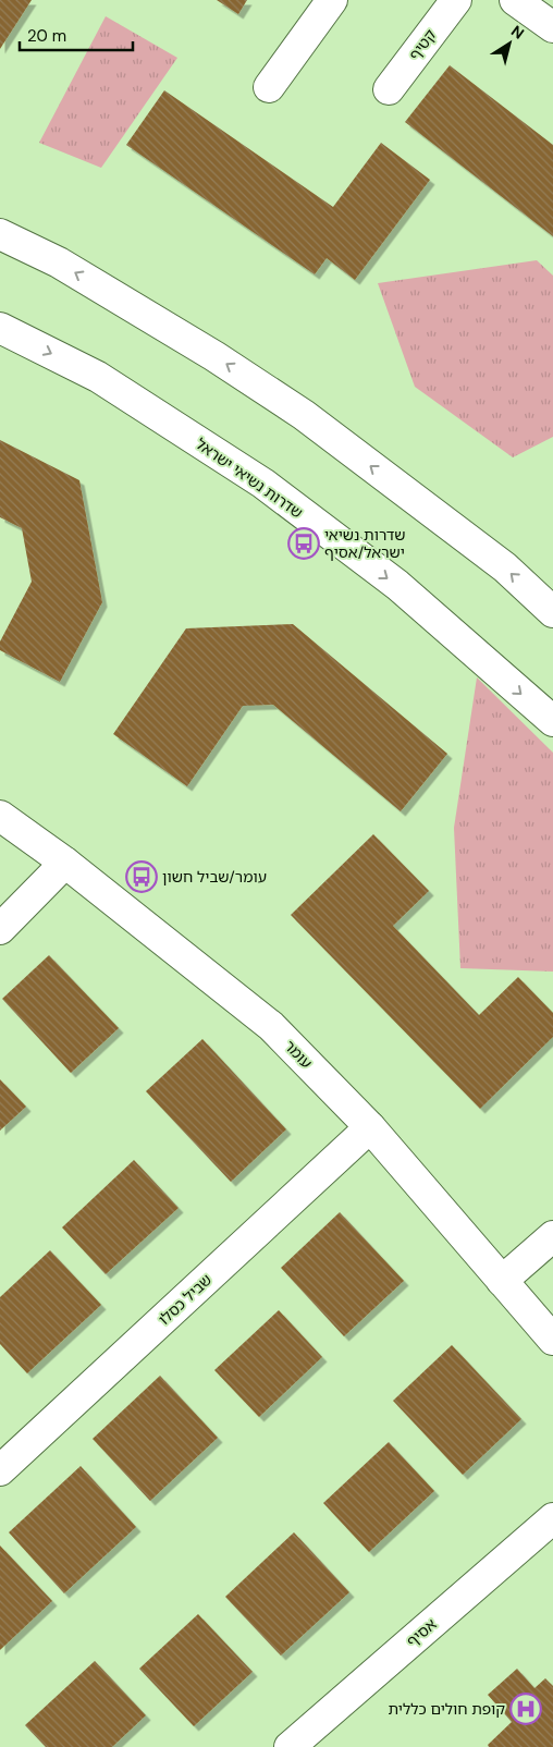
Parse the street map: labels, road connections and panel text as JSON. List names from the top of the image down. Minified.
{"streets":{"street":["קטיף","שדרות נשיאי ישראל","עומר","שביל כסלו","אסיף"]},"crossings":[["עומר","שביל כסלו"]],"places":{"bus stop":["שדרות נשיאי ישראל/אסיף","עומר/שביל חשון"],"hospital":["קופת חולים כללית"]},"scale_bar":"20 m","north":"top right"}
